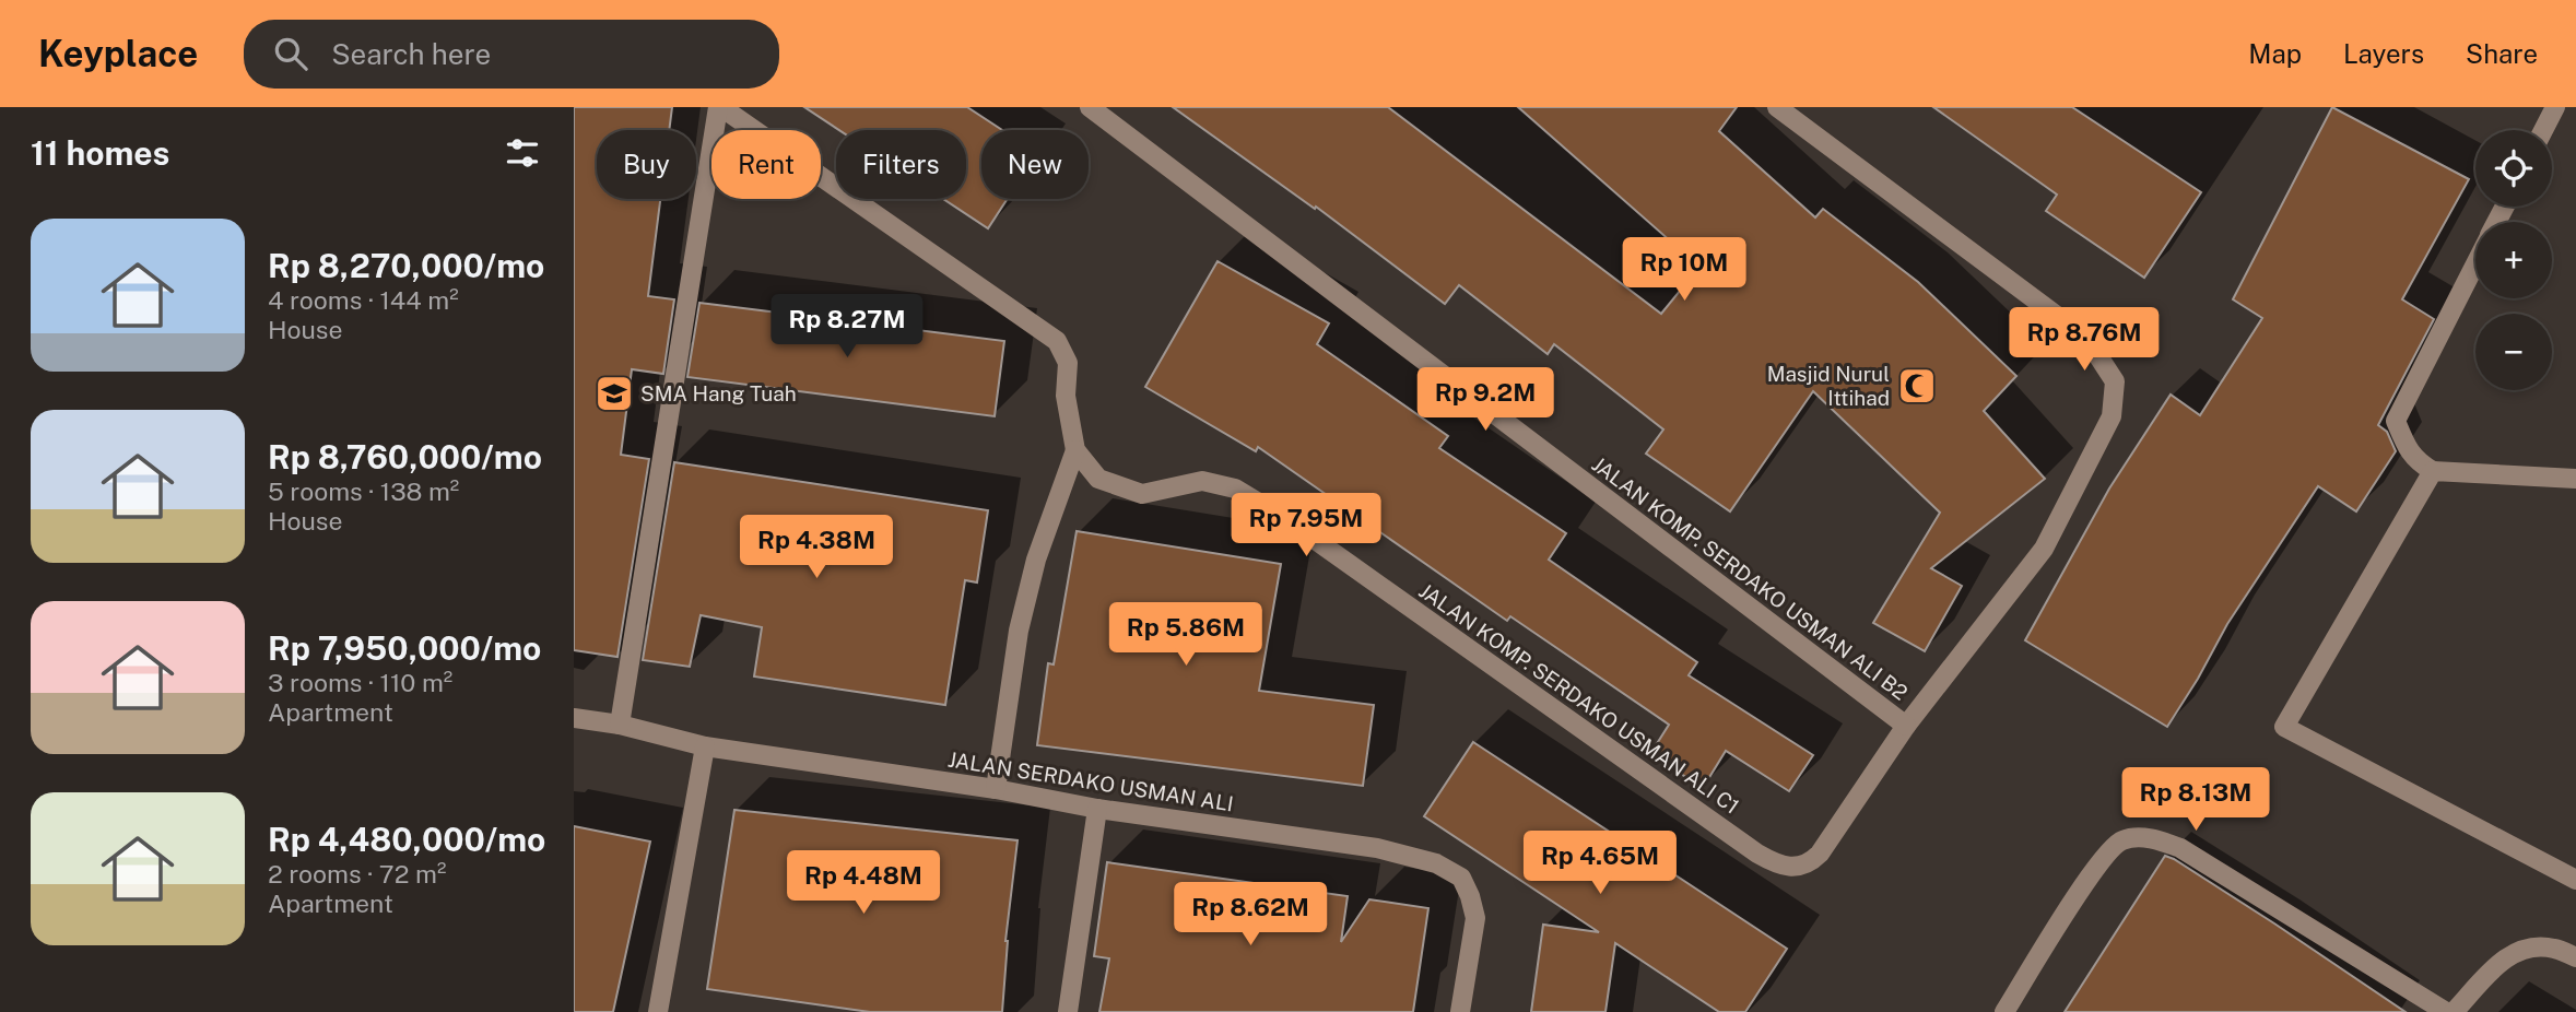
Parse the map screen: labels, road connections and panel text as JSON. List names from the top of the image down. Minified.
{"streets":{"street":["JALAN KOMP. SERDAKO USMAN ALI B2","JALAN KOMP. SERDAKO USMAN ALI C1","JALAN SERDAKO USMAN ALI"]},"crossings":[["JALAN KOMP. SERDAKO USMAN ALI B2","JALAN KOMP. SERDAKO USMAN ALI C1"]],"places":{"mosque":["Masjid Nurul Ittihad"],"school or university":["SMA Hang Tuah"]},"page":{"header":"Keyplace","search":"Search here","nav":["Map","Layers","Share"],"heading":"11 homes","map_buttons":["+","−"],"chip":["Buy","Rent","Filters","New"],"list":[{"name":"Rp 8,270,000/mo","note":"4 rooms · 144 m² · House"},{"name":"Rp 8,760,000/mo","note":"5 rooms · 138 m² · House"},{"name":"Rp 7,950,000/mo","note":"3 rooms · 110 m² · Apartment"},{"name":"Rp 4,480,000/mo","note":"2 rooms · 72 m² · Apartment"}],"price":["Rp 10M","Rp 8.27M","Rp 8.76M","Rp 9.2M","Rp 7.95M","Rp 4.38M","Rp 5.86M","Rp 8.13M","Rp 4.65M","Rp 4.48M","Rp 8.62M"]}}
